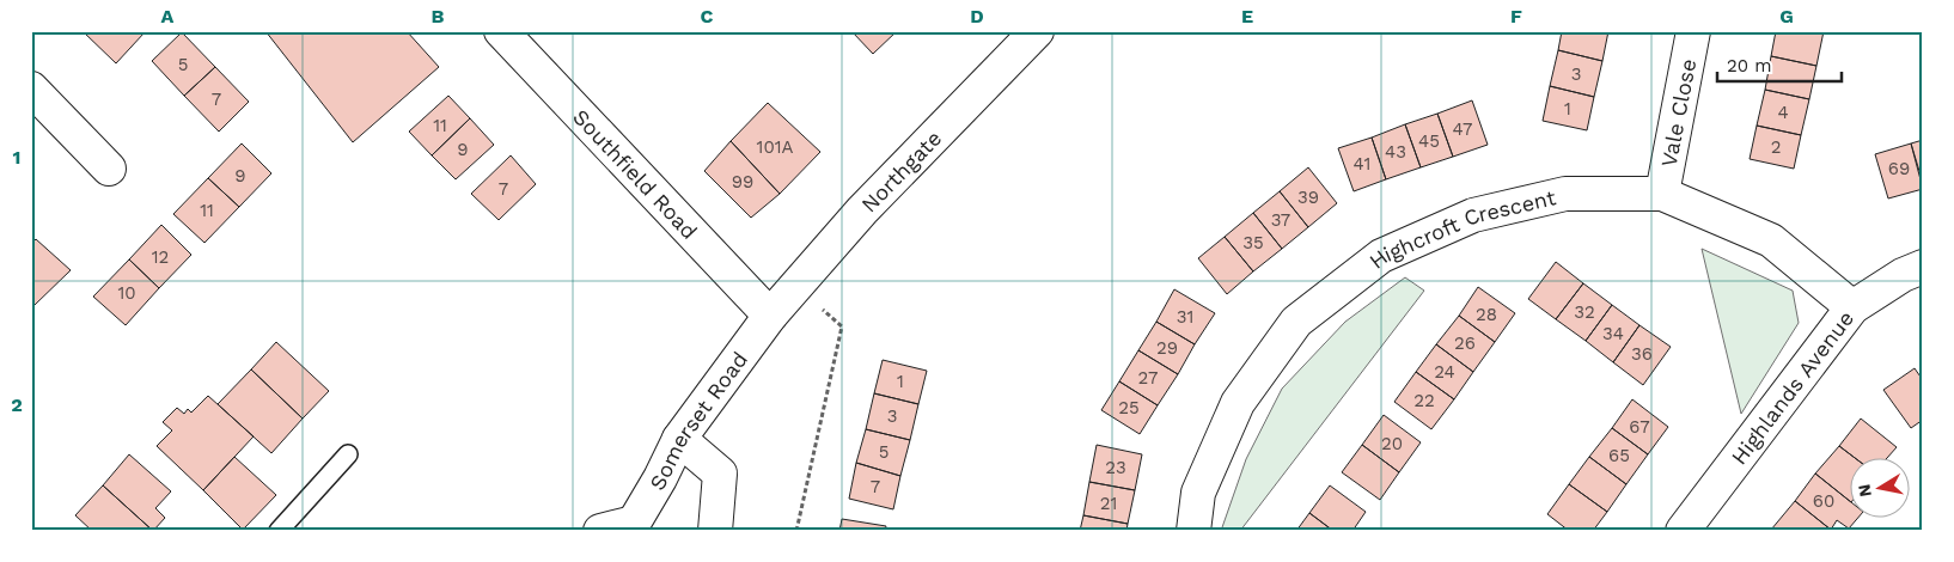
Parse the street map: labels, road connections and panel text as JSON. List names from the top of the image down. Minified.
{"streets":{"street":["Vale Close","Northgate","Southfield Road","Highcroft Crescent","Highlands Avenue","Somerset Road"]},"crossings":[["Vale Close","Highcroft Crescent"],["Northgate","Southfield Road"],["Northgate","Somerset Road"],["Southfield Road","Somerset Road"],["Highcroft Crescent","Highlands Avenue"]],"house_numbers":["5","3","7","1","4","11","47","45","101A","2","9","43","41","69","9","99","7","39","11","37","35","12","10","32","28","31","34","26","29","36","24","27","1","22","25","3","67","20","5","65","23","7","60","21"],"scale_bar":"20 m","north":"left","grid":{"columns":["A","B","C","D","E","F","G"],"rows":["1","2"]}}
